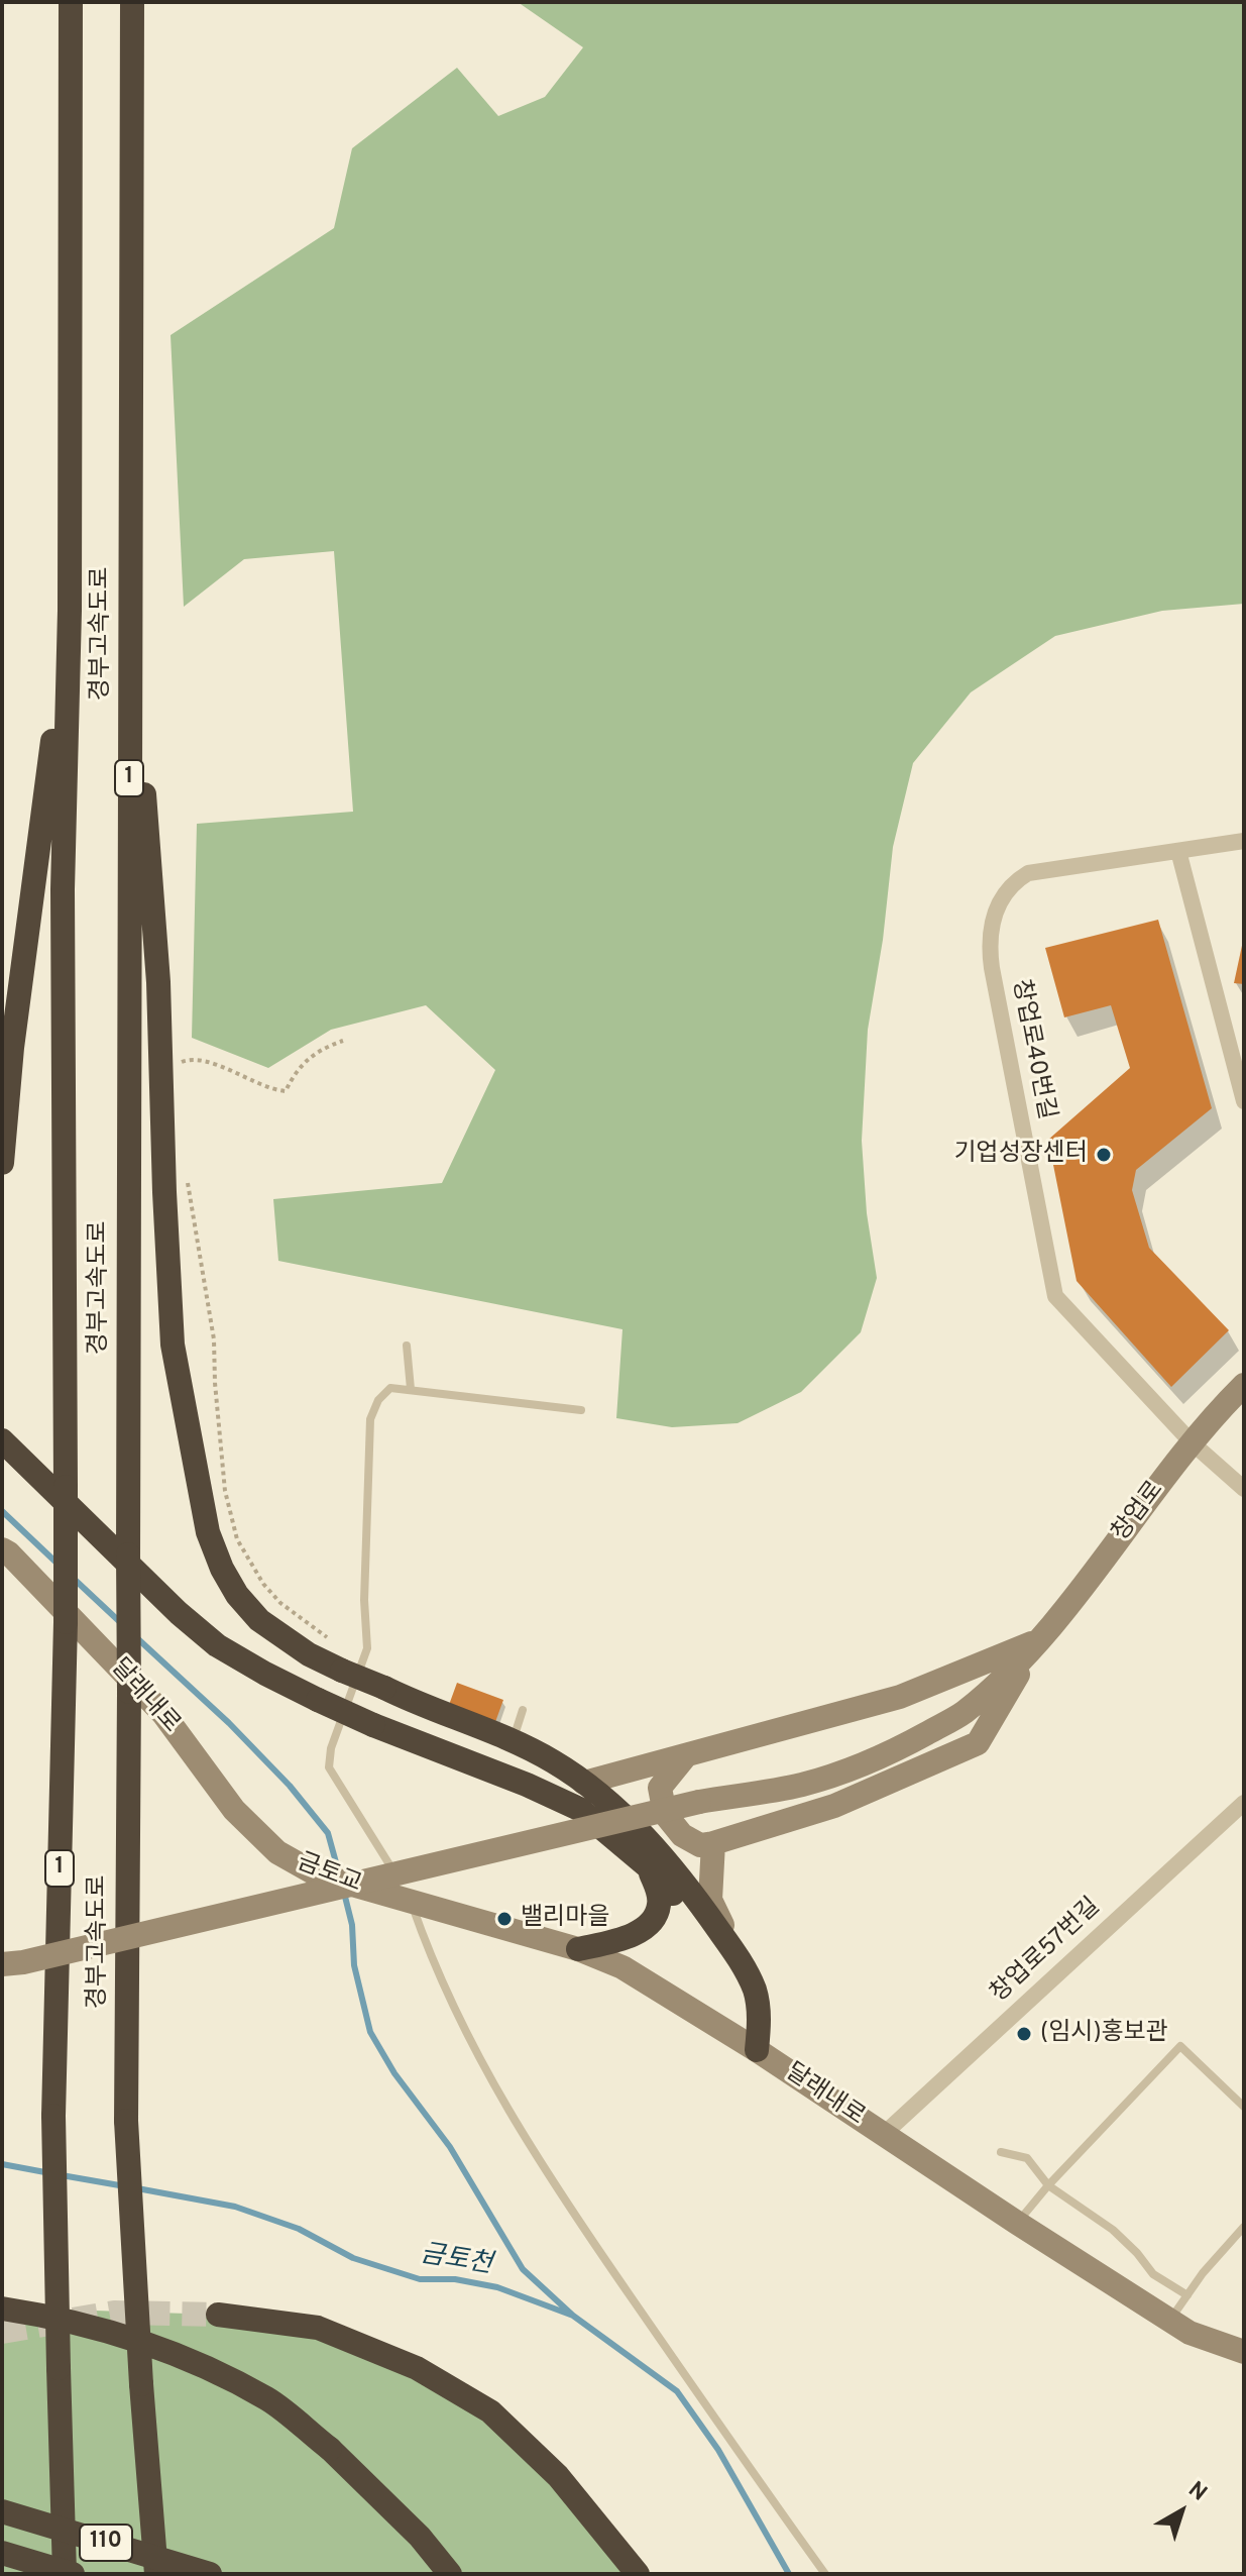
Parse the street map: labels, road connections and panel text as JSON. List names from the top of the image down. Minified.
{"streets":{"highway":["경부고속도로","1","110"],"street":["창업로40번길","창업로","달래내로","금토교","창업로57번길"]},"crossings":[["창업로40번길","창업로"],["달래내로","금토교"],["달래내로","창업로57번길"]],"water":["금토천"],"places":["기업성장센터","밸리마을","(임시)홍보관"],"north":"top right"}
